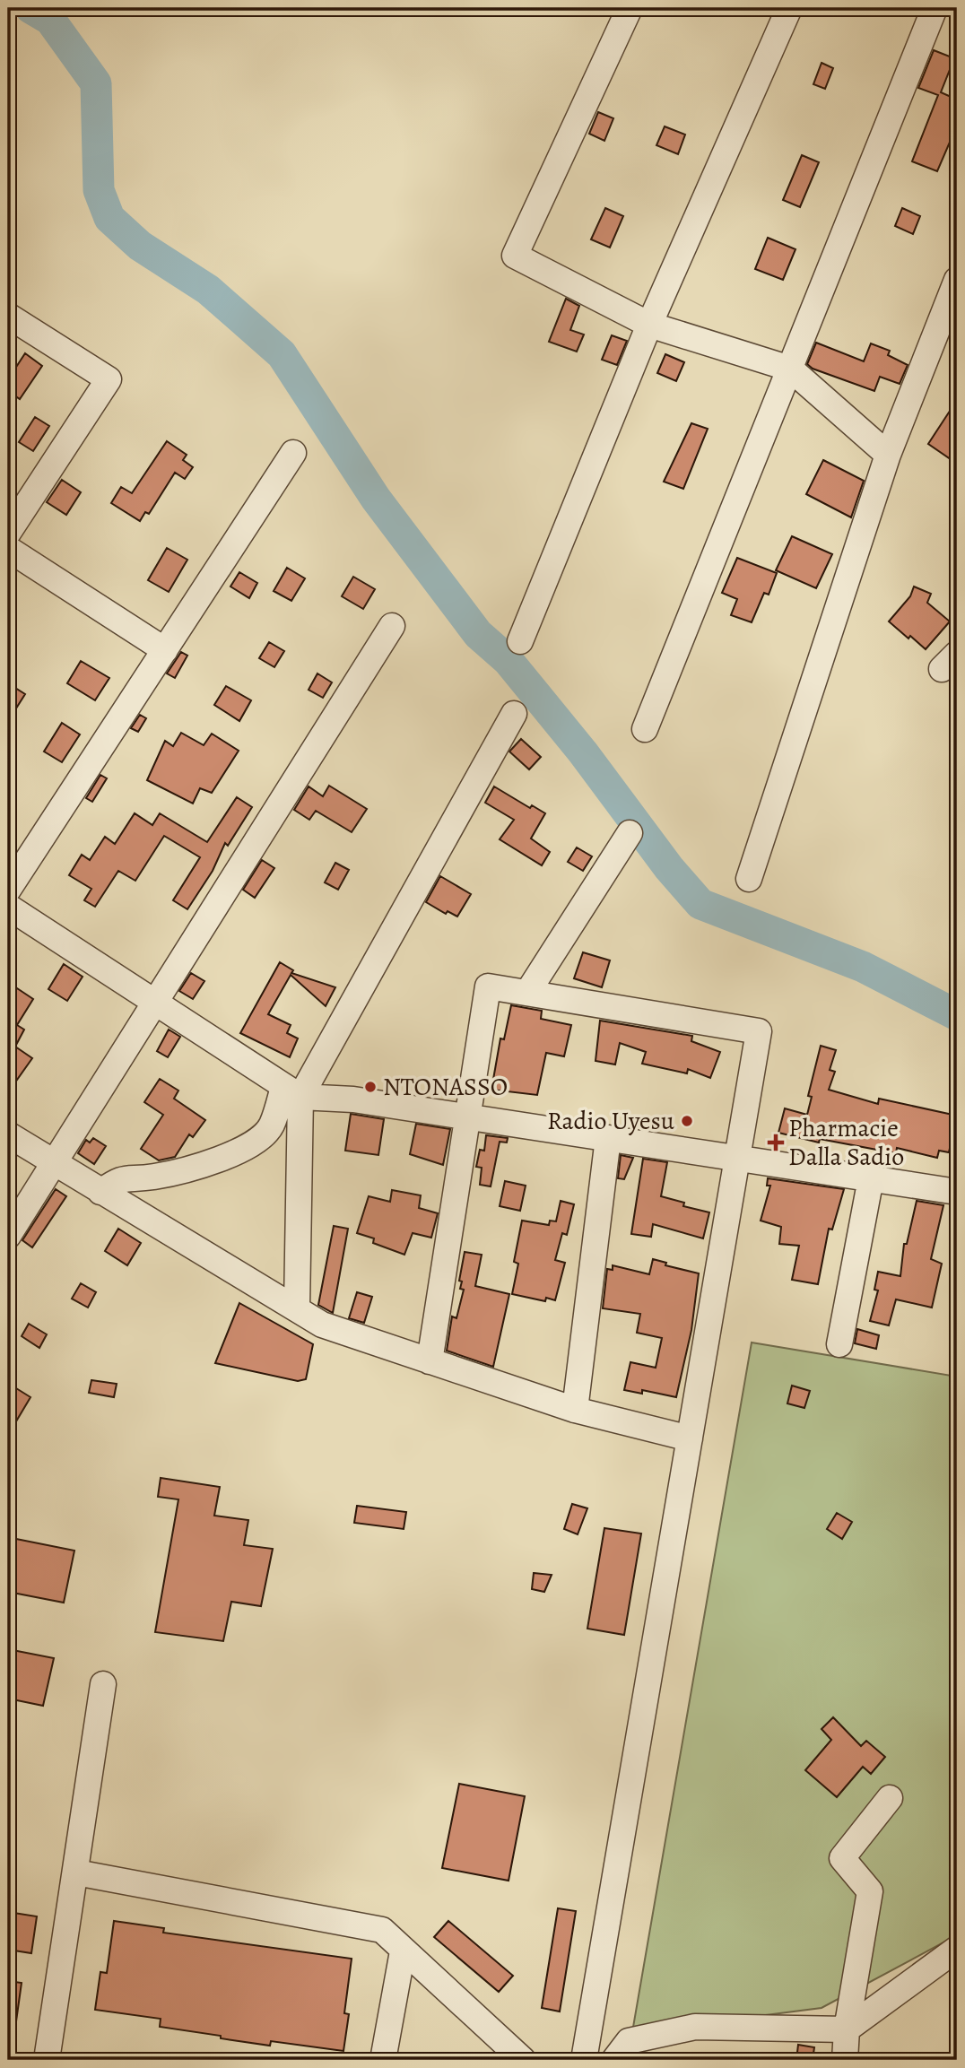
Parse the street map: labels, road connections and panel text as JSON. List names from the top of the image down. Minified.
{"places":{"other":["NTONASSO","Radio Uyesu"],"health":["Pharmacie Dalla Sadio"]}}
